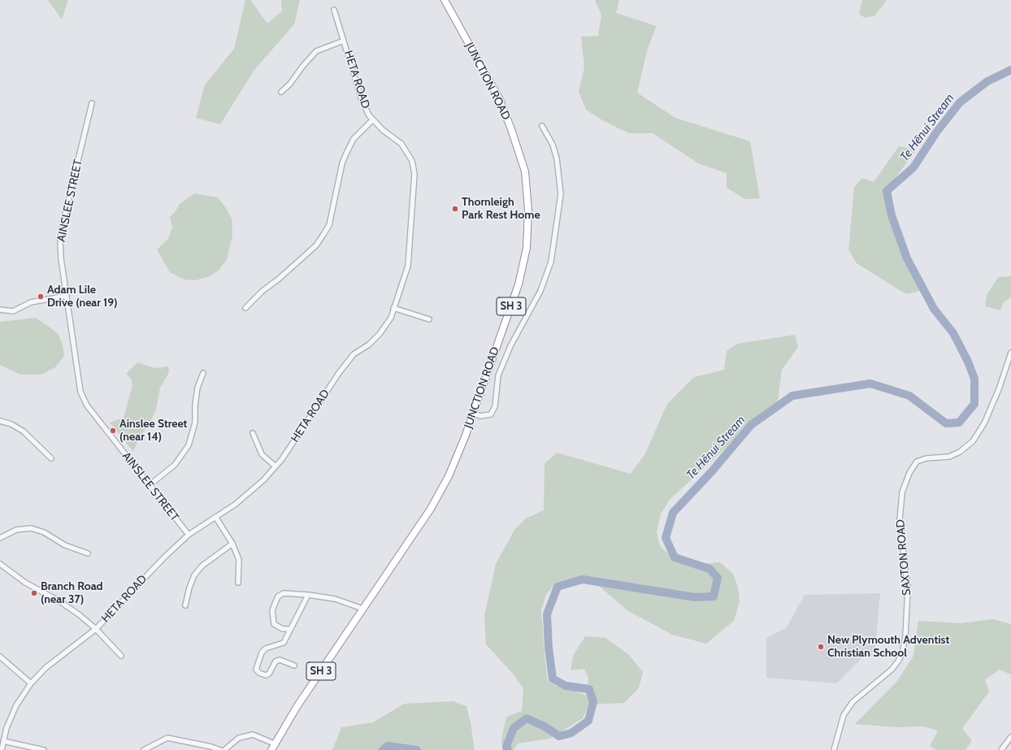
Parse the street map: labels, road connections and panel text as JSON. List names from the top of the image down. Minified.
{"streets":{"highway":["JUNCTION ROAD","SH 3"],"street":["HETA ROAD","AINSLEE STREET","SAXTON ROAD"]},"crossings":[["HETA ROAD","AINSLEE STREET"]],"water":["Te Hēnui Stream"],"places":["Thornleigh Park Rest Home","Adam Lile Drive (near 19)","Ainslee Street (near 14)","Branch Road (near 37)","New Plymouth Adventist Christian School"]}
